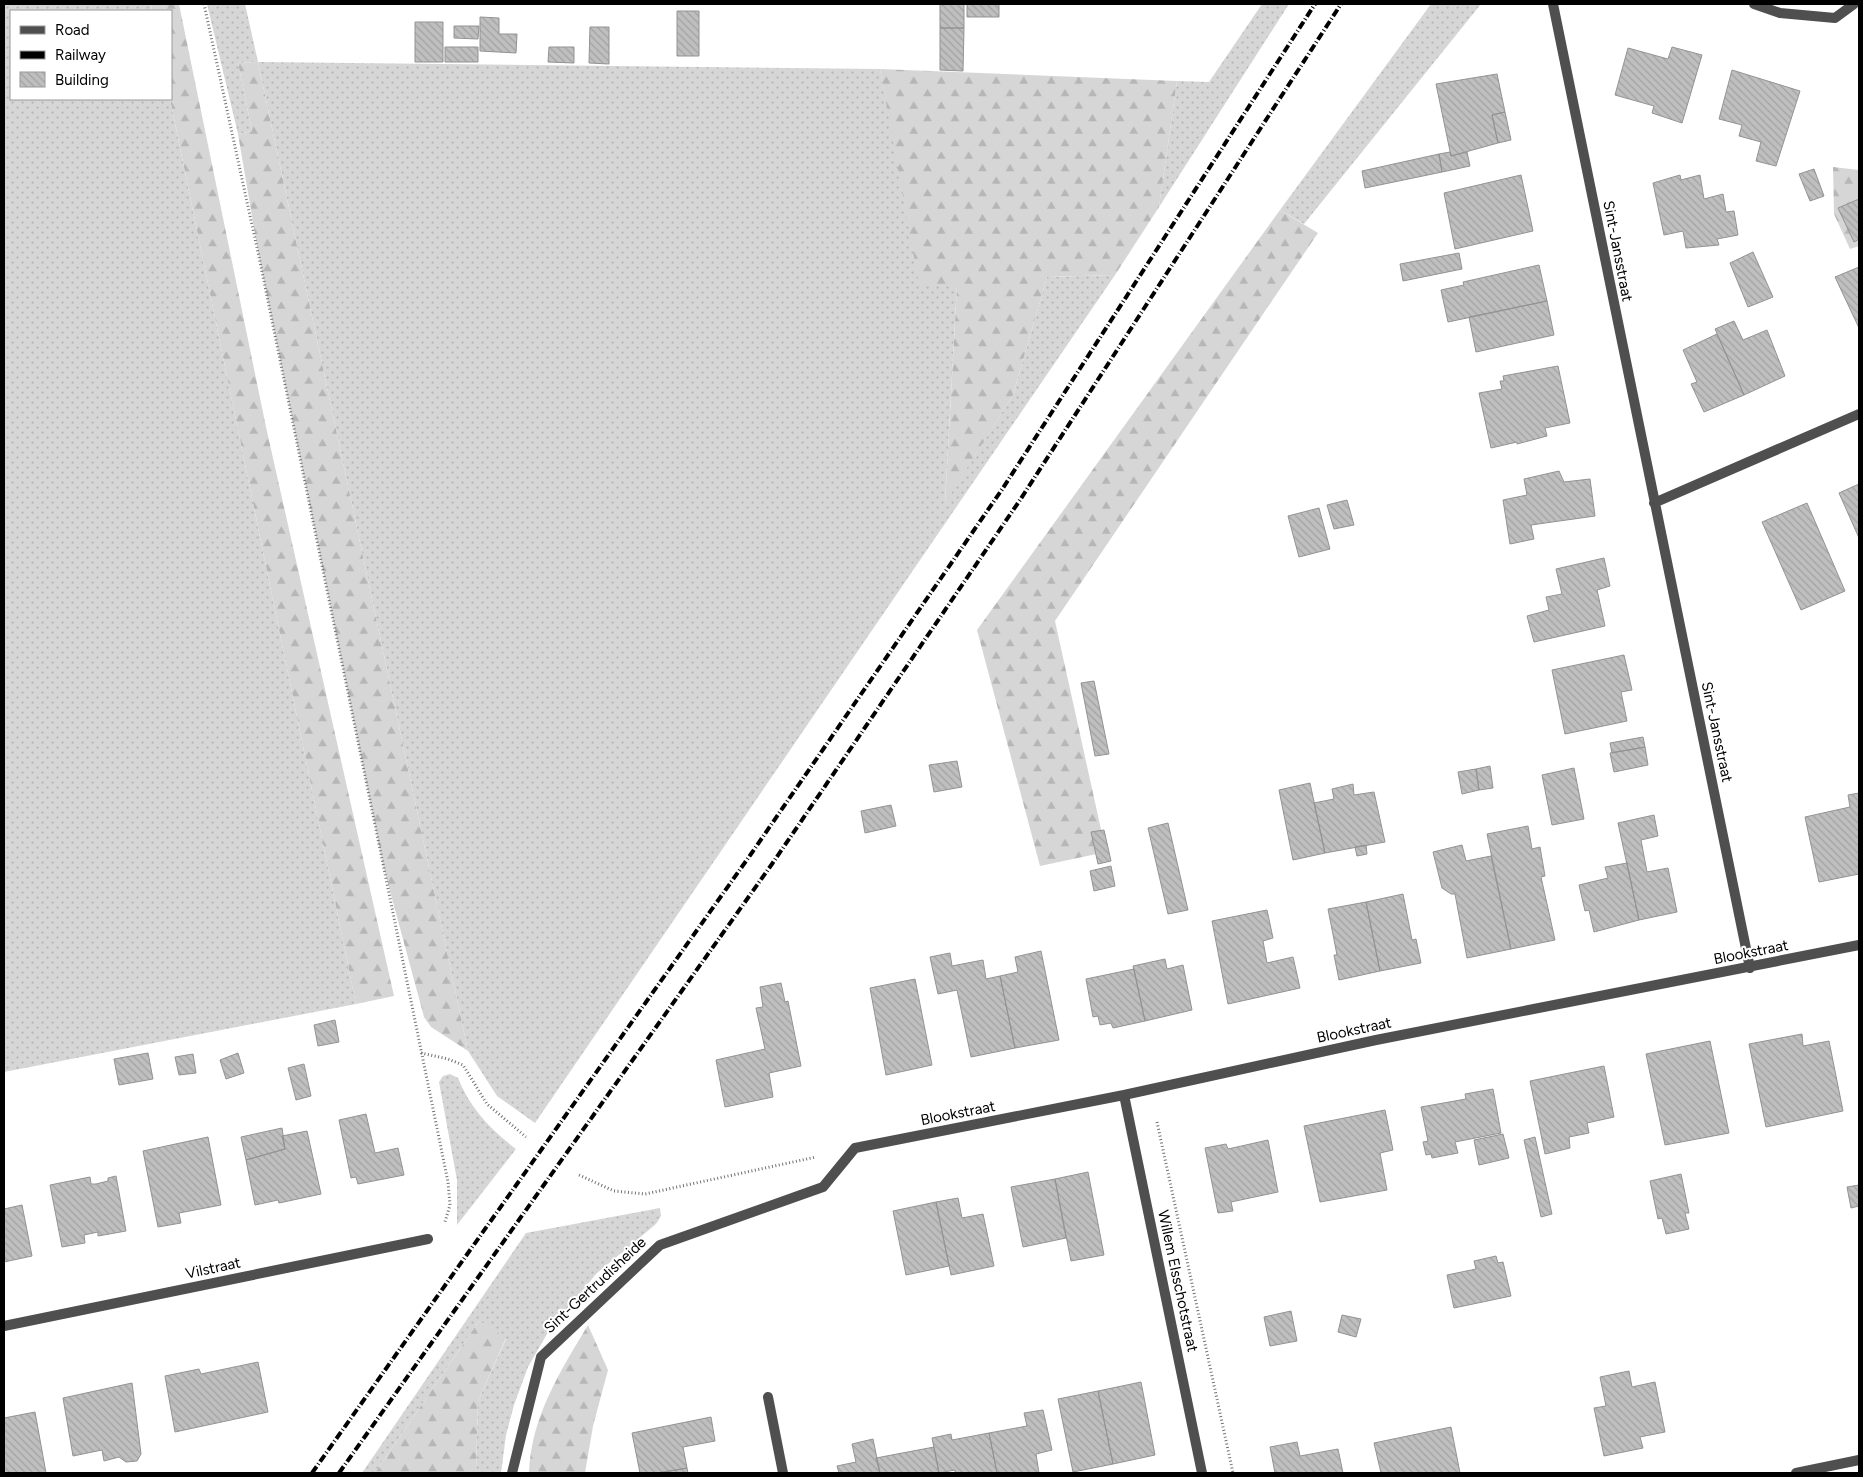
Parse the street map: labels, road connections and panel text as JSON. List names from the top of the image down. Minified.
{"streets":{"street":["Sint-Jansstraat","Blookstraat","Vilstraat","Willem Elsschotstraat","Sint-Gertrudisheide"]},"crossings":[["Sint-Jansstraat","Blookstraat"],["Blookstraat","Willem Elsschotstraat"],["Blookstraat","Sint-Gertrudisheide"]],"legend":["Road","Railway","Building"]}
